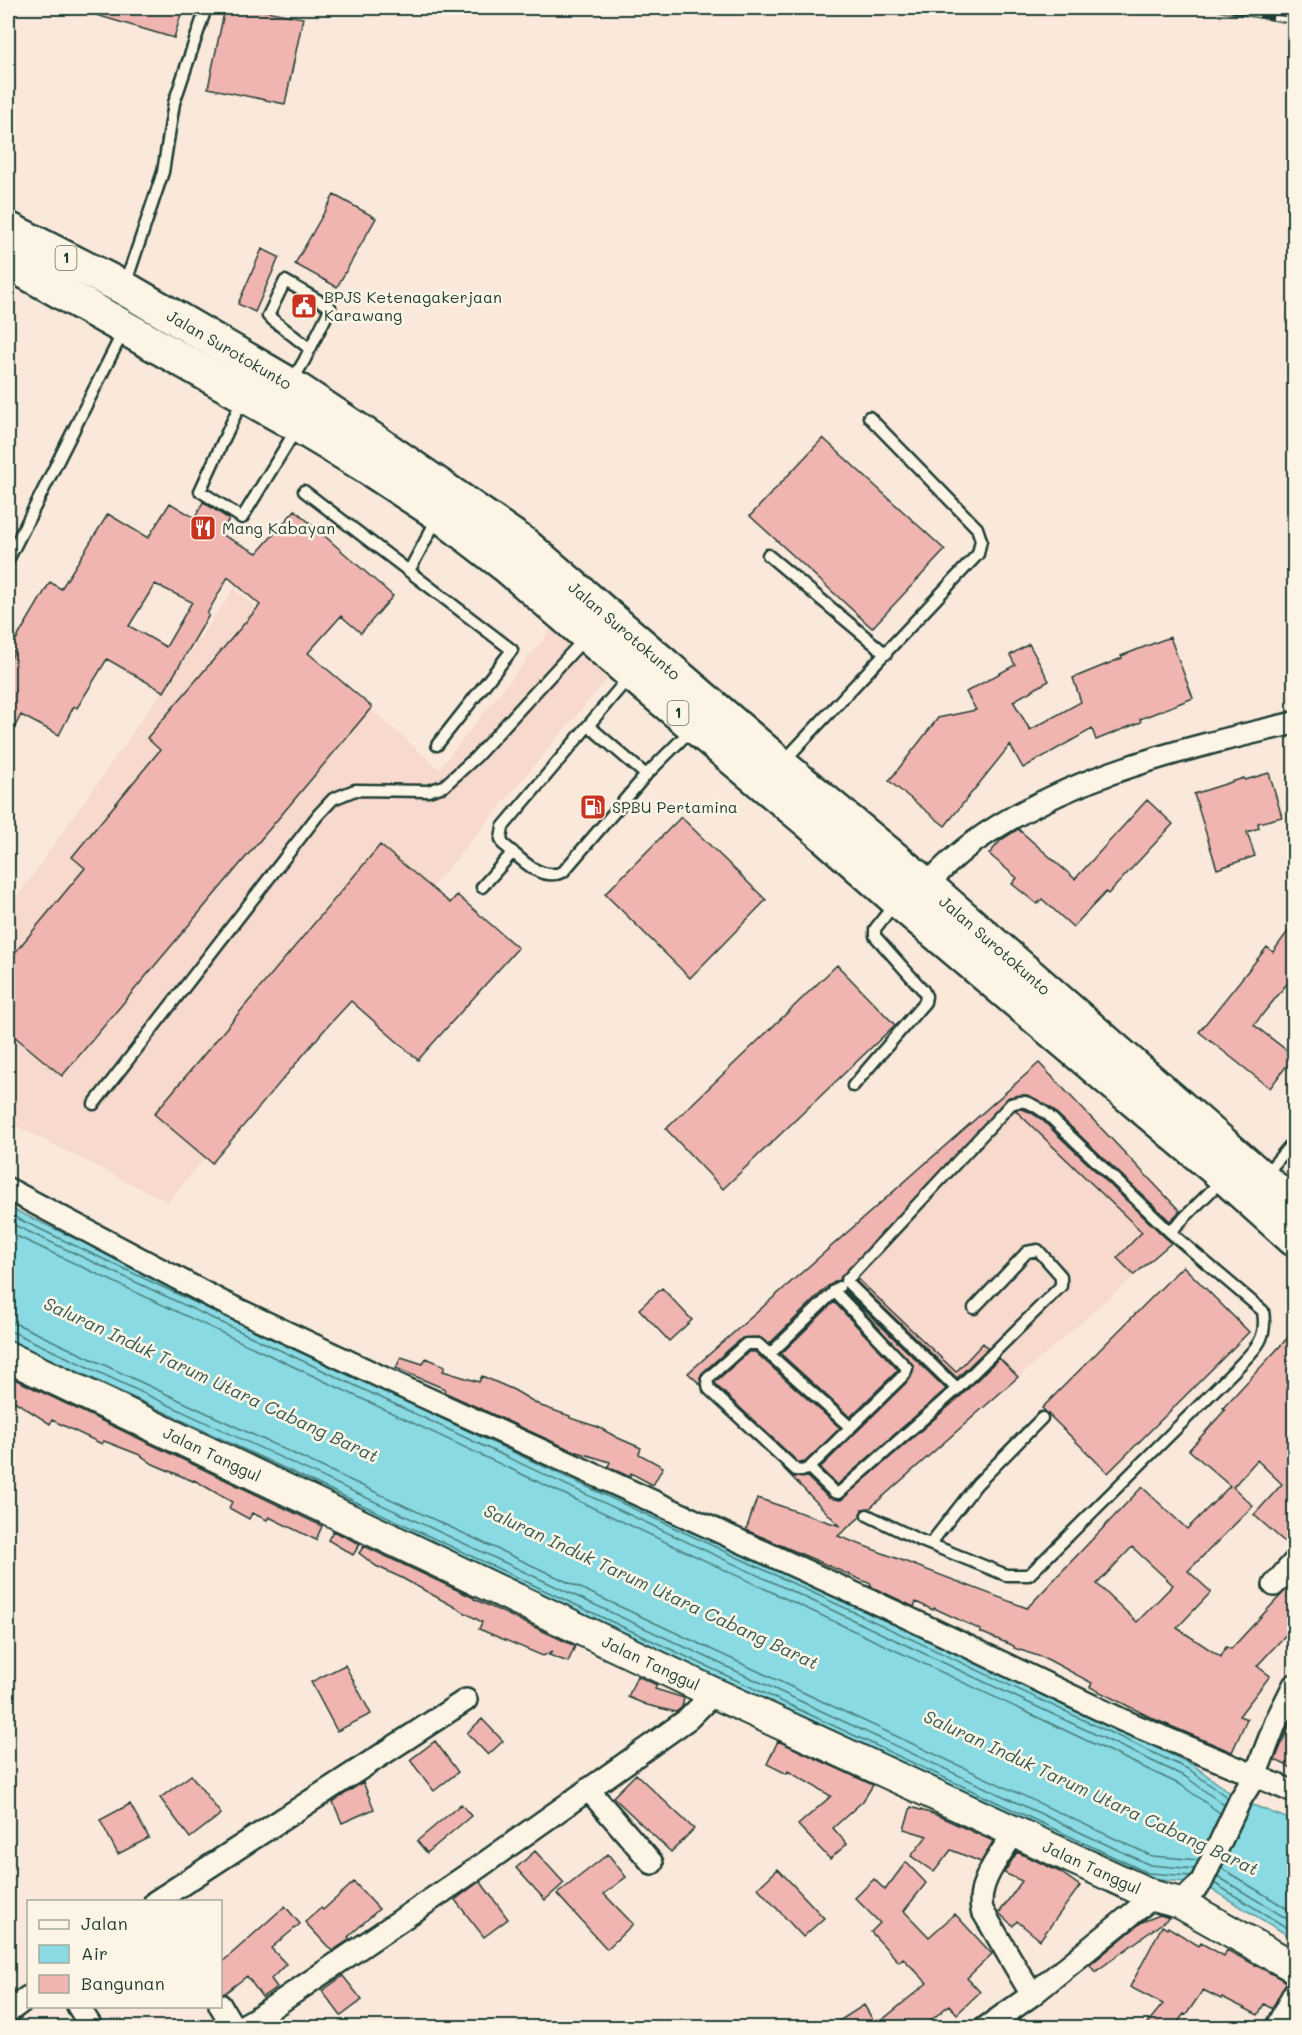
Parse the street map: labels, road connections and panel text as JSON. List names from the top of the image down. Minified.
{"streets":{"main road":["1","Jalan Surotokunto"],"street":["Jalan Tanggul"]},"water":["Saluran Induk Tarum Utara Cabang Barat"],"places":{"public building":["BPJS Ketenagakerjaan Karawang"],"restaurant":["Mang Kabayan"],"fuel station":["SPBU Pertamina"]},"legend":["Jalan","Air","Bangunan"]}
